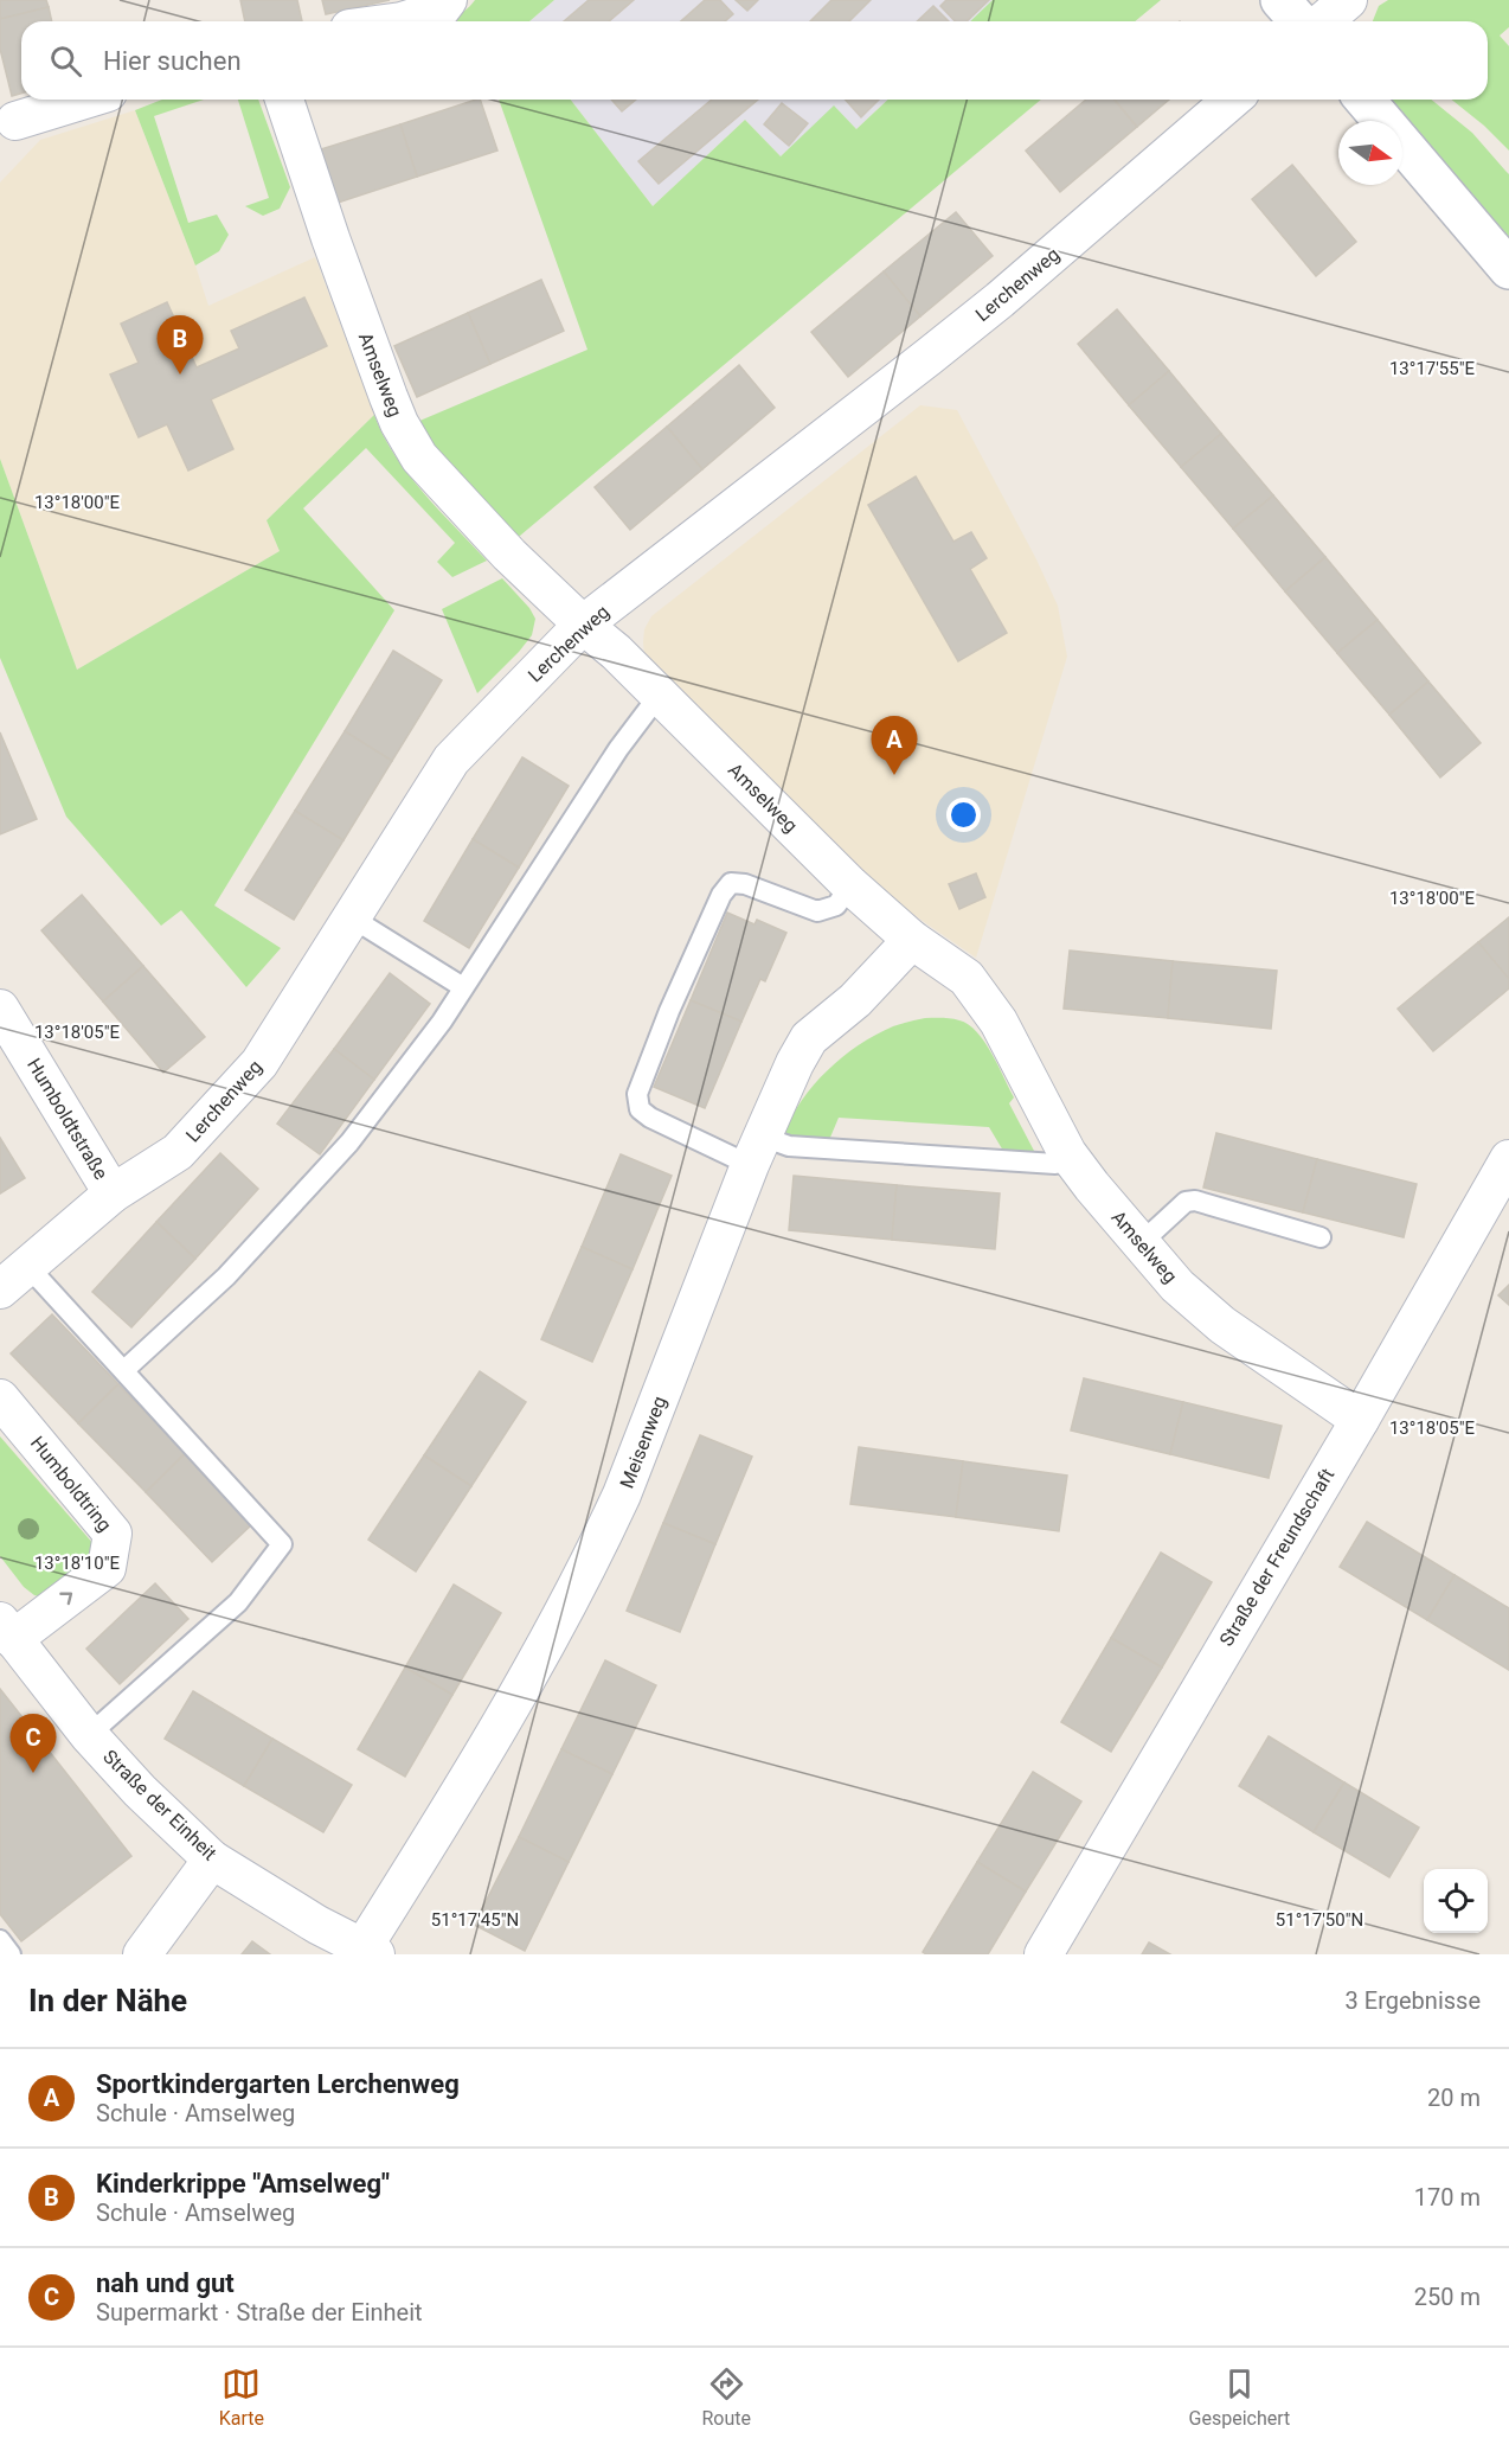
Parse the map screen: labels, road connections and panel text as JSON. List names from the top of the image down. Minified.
{"streets":{"street":["Lerchenweg","Amselweg","Humboldtstraße","Meisenweg","Humboldtring","Straße der Freundschaft","Straße der Einheit"]},"crossings":[["Lerchenweg","Amselweg"],["Lerchenweg","Humboldtstraße"],["Amselweg","Meisenweg"],["Amselweg","Straße der Freundschaft"],["Meisenweg","Straße der Einheit"],["Humboldtring","Straße der Einheit"]],"north":"right","page":{"search":"Hier suchen","pins":["B","A","C"],"heading":["In der Nähe","3 Ergebnisse"],"list":[{"mark":"A","name":"Sportkindergarten Lerchenweg","note":"Schule · Amselweg","value":"20 m"},{"mark":"B","name":"Kinderkrippe \"Amselweg\"","note":"Schule · Amselweg","value":"170 m"},{"mark":"C","name":"nah und gut","note":"Supermarkt · Straße der Einheit","value":"250 m"}],"nav":["Karte","Route","Gespeichert"]},"coordinates":["13°17'55\"E","13°18'00\"E","13°18'05\"E","13°18'10\"E","51°17'45\"N","51°17'50\"N"]}
